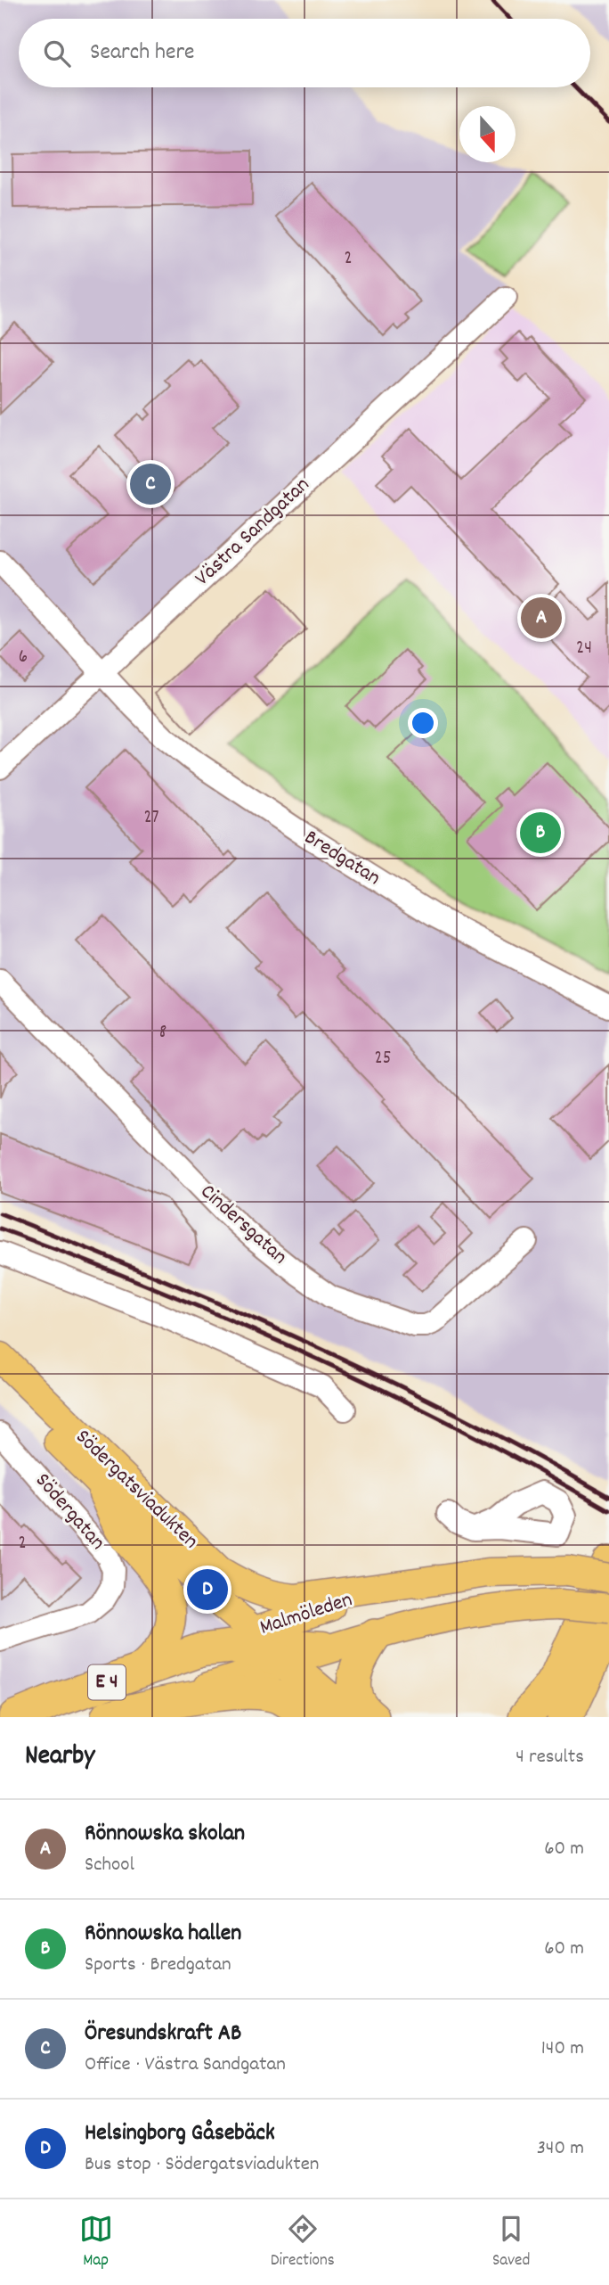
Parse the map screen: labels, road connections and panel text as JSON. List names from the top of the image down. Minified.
{"streets":{"highway":["E 4"],"main road":["Södergatsviadukten","Malmöleden"],"street":["Västra Sandgatan","Bredgatan","Cindersgatan","Södergatan"]},"crossings":[["Västra Sandgatan","Bredgatan"],["Södergatsviadukten","Malmöleden"],["Södergatsviadukten","E 4"],["Malmöleden","E 4"]],"house_numbers":["2","24","6","27","8","25","2"],"north":"bottom","page":{"search":"Search here","pins":["C","A","B","D"],"heading":["Nearby","4 results"],"list":[{"mark":"A","name":"Rönnowska skolan","note":"School","value":"60 m"},{"mark":"B","name":"Rönnowska hallen","note":"Sports · Bredgatan","value":"60 m"},{"mark":"C","name":"Öresundskraft AB","note":"Office · Västra Sandgatan","value":"140 m"},{"mark":"D","name":"Helsingborg Gåsebäck","note":"Bus stop · Södergatsviadukten","value":"340 m"}],"nav":["Map","Directions","Saved"]}}
